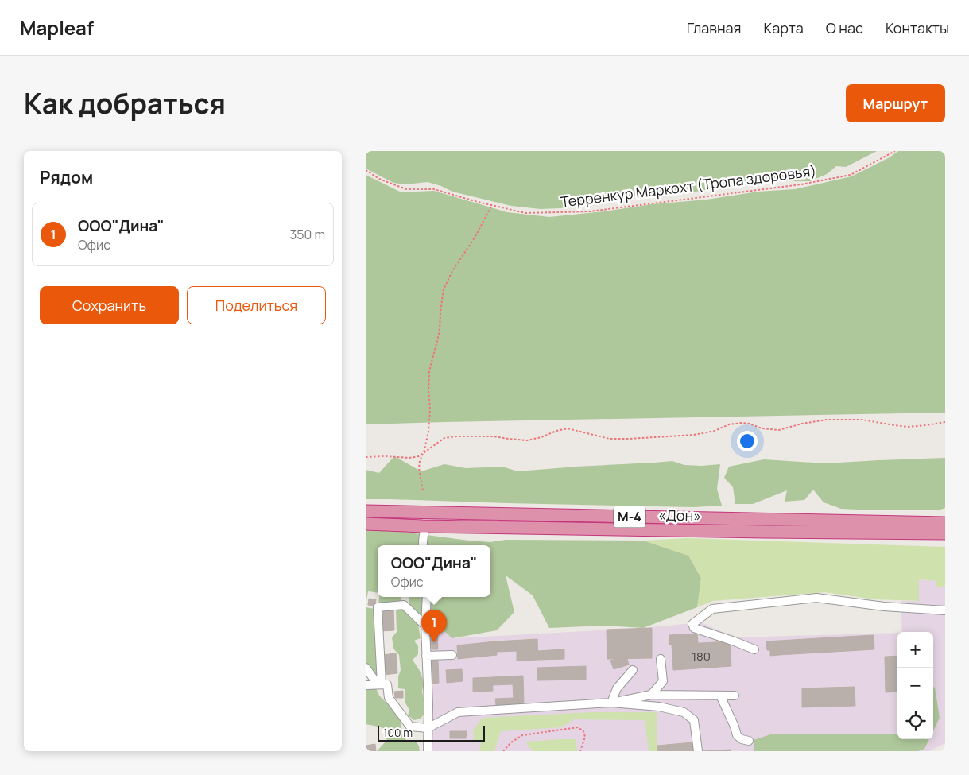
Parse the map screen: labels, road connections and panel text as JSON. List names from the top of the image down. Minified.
{"streets":{"highway":["«Дон»","М-4"],"path":["Терренкур Маркохт (Тропа здоровья)"]},"house_numbers":["180"],"scale_bar":"100 m","page":{"header":"Mapleaf","nav":["Главная","Карта","О нас","Контакты"],"title":"Как добраться","buttons":["Маршрут",["Сохранить","Поделиться"]],"heading":"Рядом","list":[{"mark":"1","name":"ООО\"Дина\"","note":"Офис","value":"350 m"}],"popup":["ООО\"Дина\"","Офис"],"pins":"1","map_buttons":["+","−"],"scale":"100 m"}}
